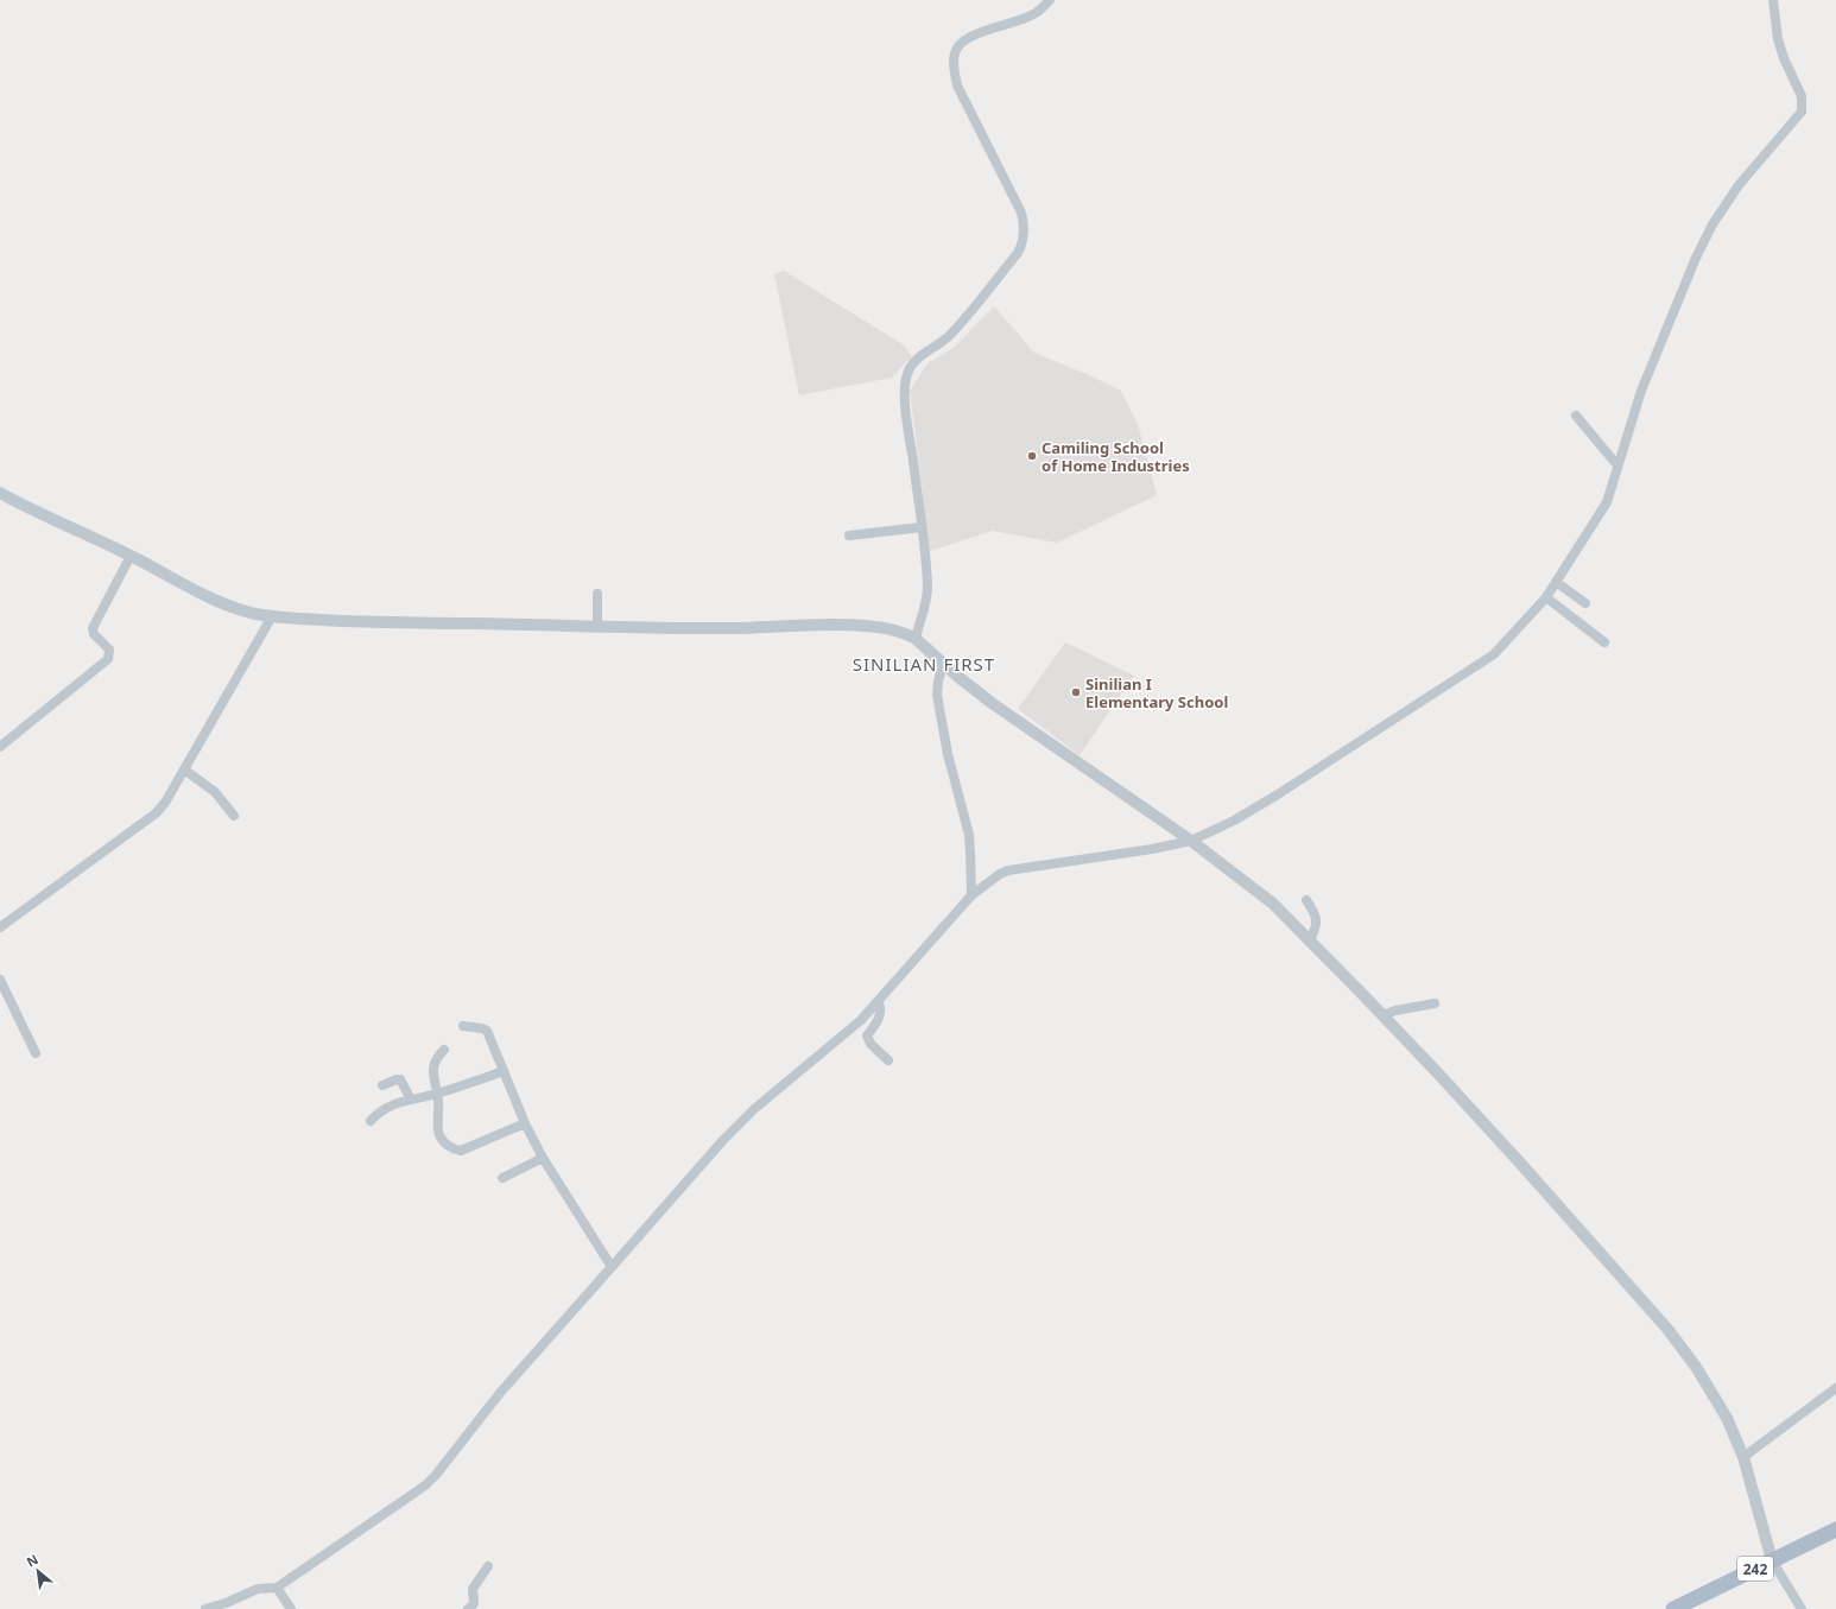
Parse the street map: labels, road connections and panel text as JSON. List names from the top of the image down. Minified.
{"streets":{"main road":["242"]},"districts":["SINILIAN FIRST"],"places":["Camiling School of Home Industries","Sinilian I Elementary School"],"north":"top left"}
